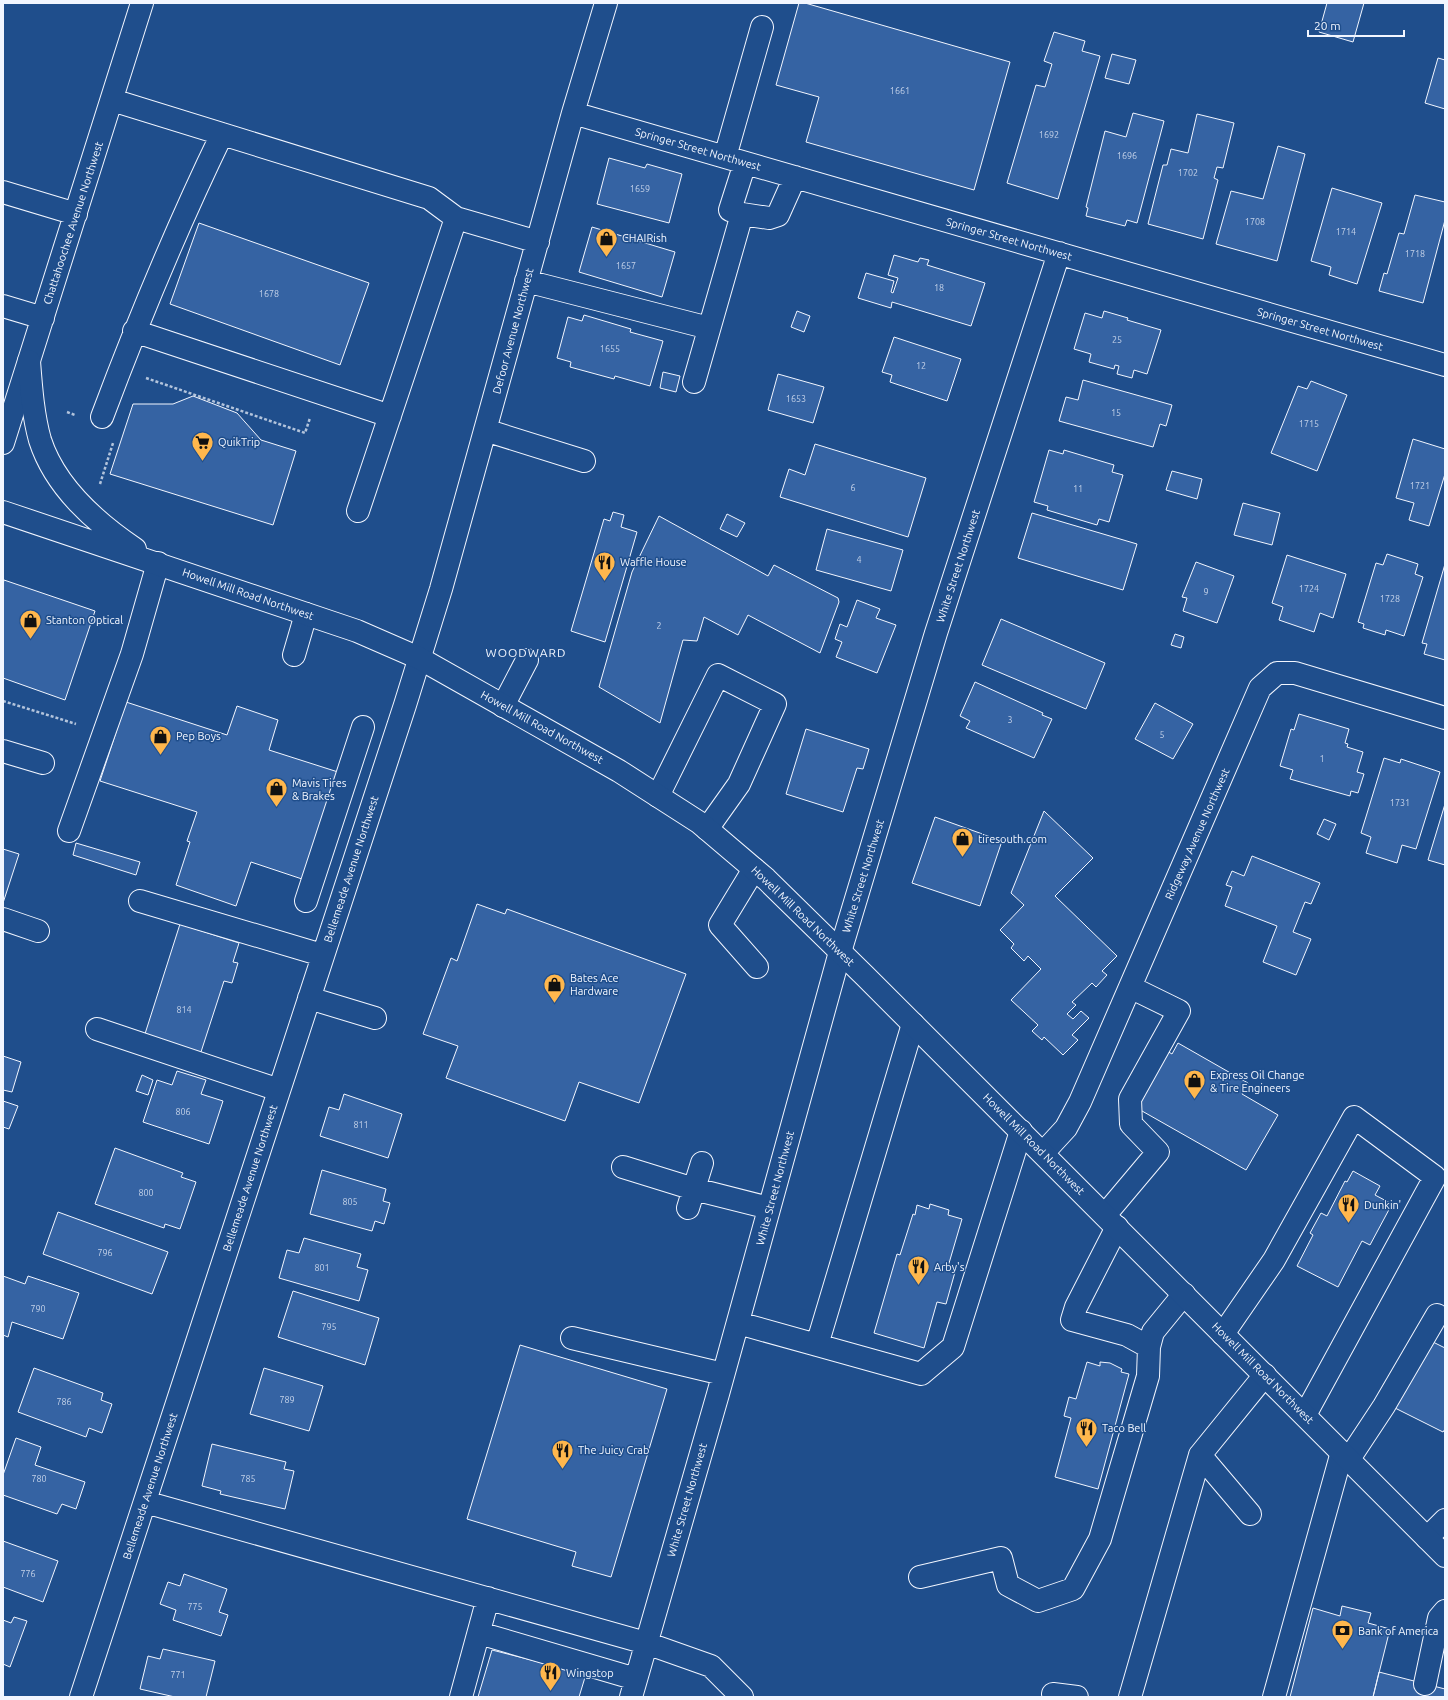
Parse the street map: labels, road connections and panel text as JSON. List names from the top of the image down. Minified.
{"streets":{"street":["Springer Street Northwest","Chattahoochee Avenue Northwest","Defoor Avenue Northwest","White Street Northwest","Howell Mill Road Northwest","Ridgeway Avenue Northwest","Bellemeade Avenue Northwest"]},"crossings":[["Springer Street Northwest","Defoor Avenue Northwest"],["Springer Street Northwest","White Street Northwest"],["Defoor Avenue Northwest","Howell Mill Road Northwest"],["Defoor Avenue Northwest","Bellemeade Avenue Northwest"],["White Street Northwest","Howell Mill Road Northwest"],["Howell Mill Road Northwest","Ridgeway Avenue Northwest"],["Howell Mill Road Northwest","Bellemeade Avenue Northwest"]],"districts":["WOODWARD"],"places":{"shop":["CHAIRish","Stanton Optical","Pep Boys","Mavis Tires & Brakes","tiresouth.com","Bates Ace Hardware","Express Oil Change & Tire Engineers"],"supermarket":["QuikTrip"],"restaurant":["Waffle House","Dunkin'","Arby's","Taco Bell","The Juicy Crab","Wingstop"],"bank":["Bank of America"]},"house_numbers":["1661","1692","1696","1702","1659","1708","1714","1718","1657","18","1678","25","1655","12","1653","15","1715","1721","6","11","4","1724","9","1728","2","3","5","1","1731","814","806","811","800","805","796","801","790","795","789","786","780","785","776","775","771"],"scale_bar":"20 m"}
